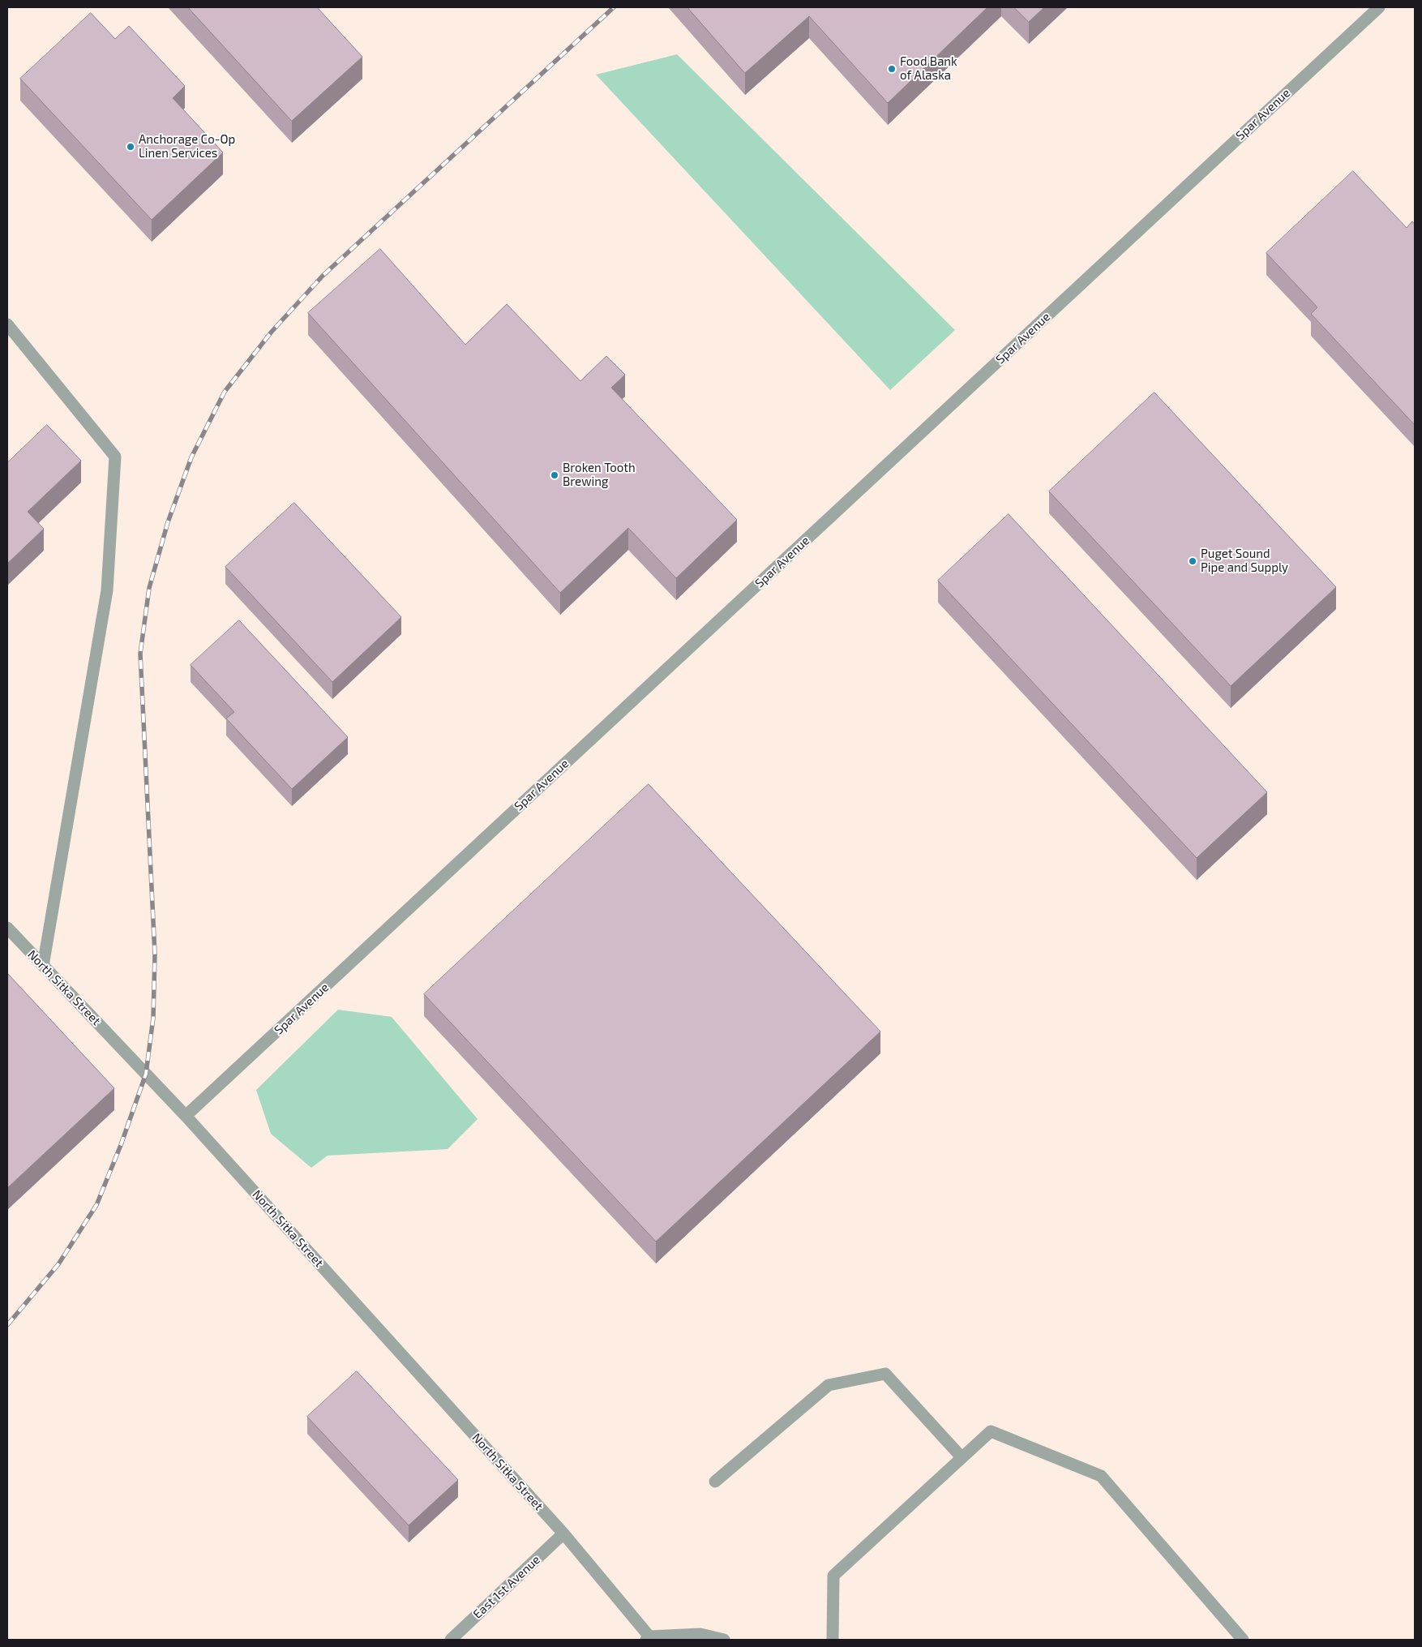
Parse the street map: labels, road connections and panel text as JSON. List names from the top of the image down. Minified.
{"streets":{"street":["Spar Avenue","North Sitka Street","East 1st Avenue"]},"crossings":[["Spar Avenue","North Sitka Street"],["North Sitka Street","East 1st Avenue"]],"places":["Food Bank of Alaska","Anchorage Co-Op Linen Services","Broken Tooth Brewing","Puget Sound Pipe and Supply"]}
